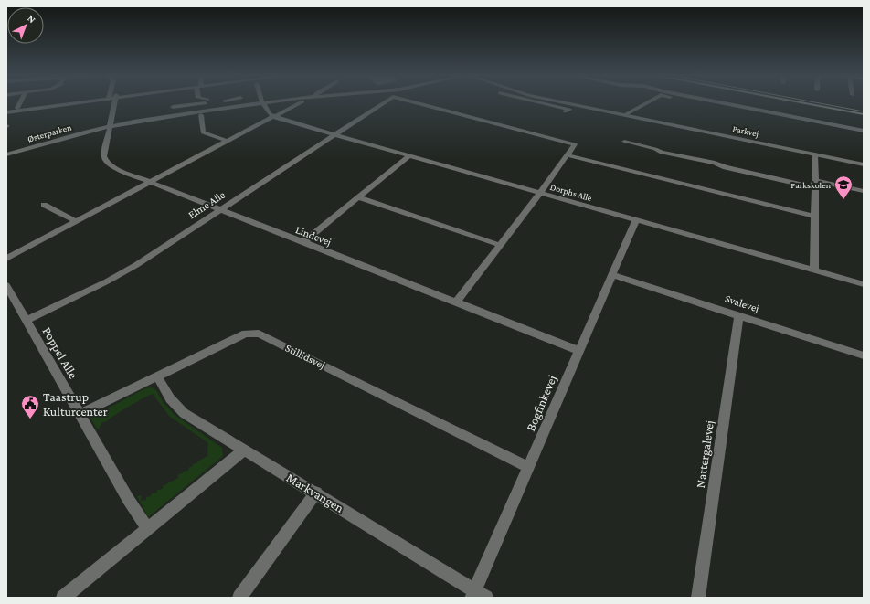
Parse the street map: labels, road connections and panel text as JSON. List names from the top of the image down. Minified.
{"streets":{"street":["Parkvej","Østerparken","Dorphs Alle","Elme Alle","Lindevej","Svalevej","Poppel Alle","Stillidsvej","Bogfinkevej","Nattergalevej","Markvangen"]},"crossings":[["Østerparken","Lindevej"],["Dorphs Alle","Elme Alle"],["Dorphs Alle","Bogfinkevej"],["Elme Alle","Lindevej"],["Elme Alle","Poppel Alle"],["Lindevej","Bogfinkevej"],["Svalevej","Bogfinkevej"],["Svalevej","Nattergalevej"],["Poppel Alle","Stillidsvej"],["Stillidsvej","Bogfinkevej"],["Stillidsvej","Markvangen"],["Bogfinkevej","Markvangen"]],"places":{"school or university":["Parkskolen"],"public building":["Taastrup Kulturcenter"]},"north":"top right"}
